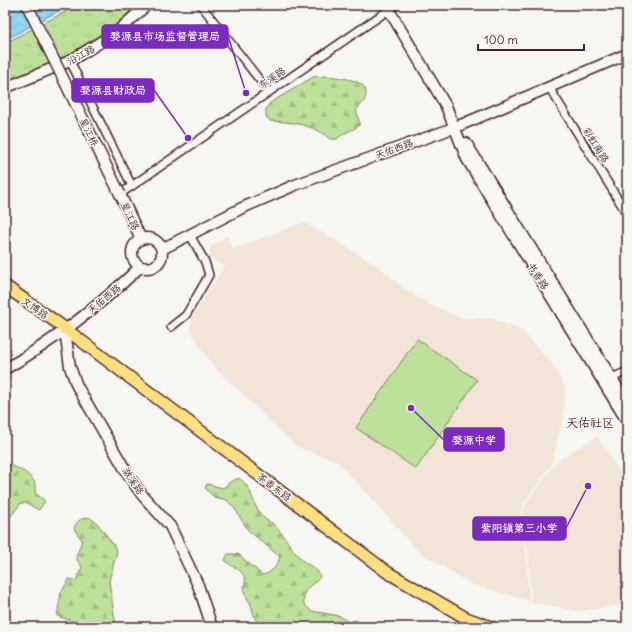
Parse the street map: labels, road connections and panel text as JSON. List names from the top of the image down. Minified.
{"streets":{"main road":["文博路","茶香东路"],"street":["沿江路","东溪路","星江桥","彩虹南路","天佑西路","星江路","书香路","潋溪路"]},"crossings":[["东溪路","星江桥"],["东溪路","星江路"],["东溪路","书香路"],["星江桥","星江路"],["彩虹南路","天佑西路"],["天佑西路","星江路"],["天佑西路","书香路"],["天佑西路","文博路"],["天佑西路","潋溪路"],["天佑西路","茶香东路"],["文博路","潋溪路"],["文博路","茶香东路"],["潋溪路","茶香东路"]],"districts":["天佑社区"],"places":["婺源县市场监督管理局","婺源县财政局","婺源中学","紫阳镇第三小学"],"scale_bar":"100 m"}
